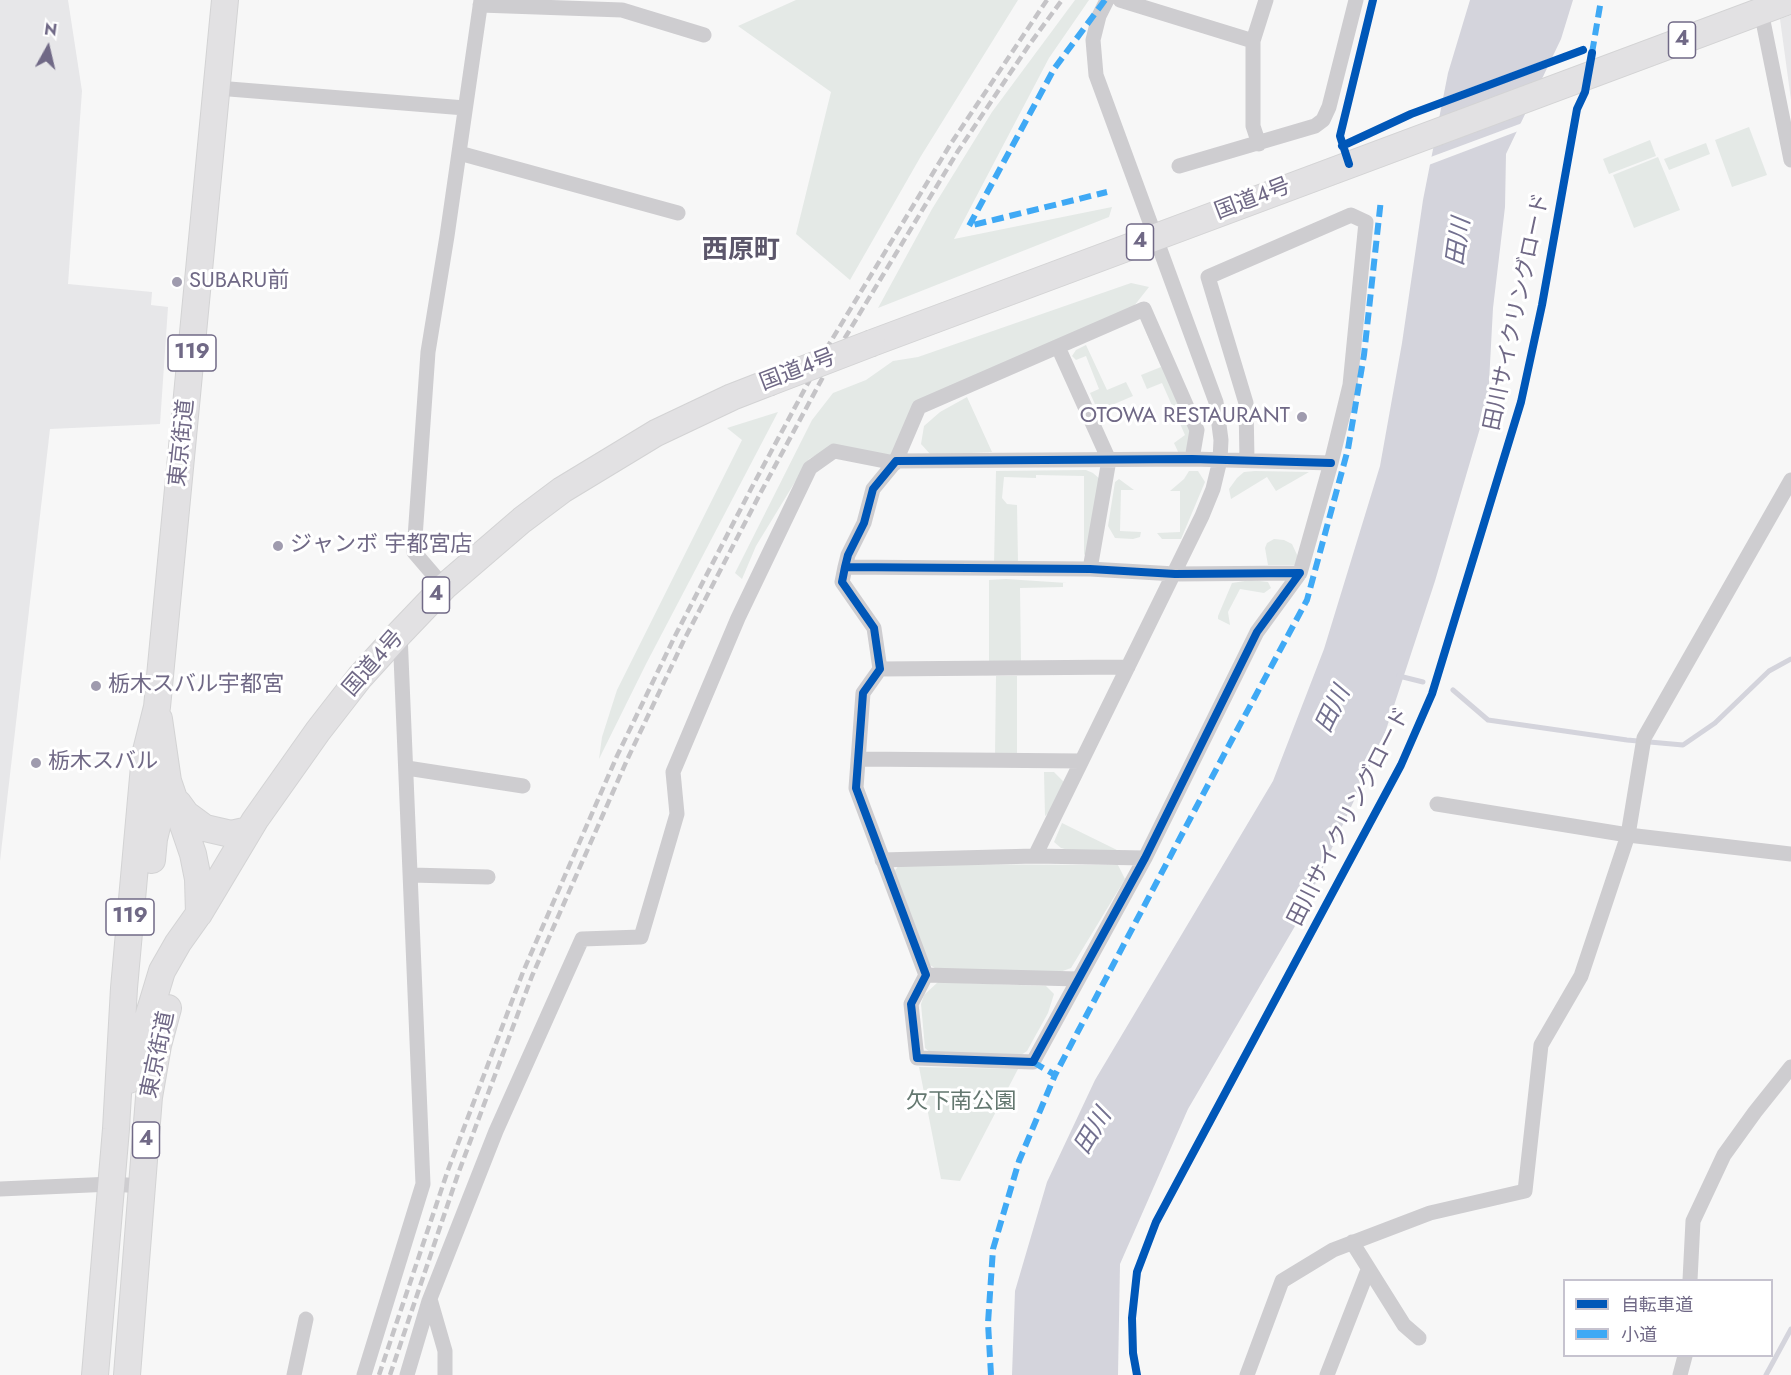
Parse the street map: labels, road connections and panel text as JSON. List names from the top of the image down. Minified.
{"streets":{"highway":["4","国道4号","119","東京街道"],"cycle path":["田川サイクリングロード"]},"crossings":[["国道4号","東京街道"]],"districts":["西原町"],"water":["田川"],"parks":["欠下南公園"],"places":["SUBARU前","OTOWA RESTAURANT","ジャンボ 宇都宮店","栃木スバル宇都宮","栃木スバル"],"legend":["自転車道","小道"],"north":"top"}
